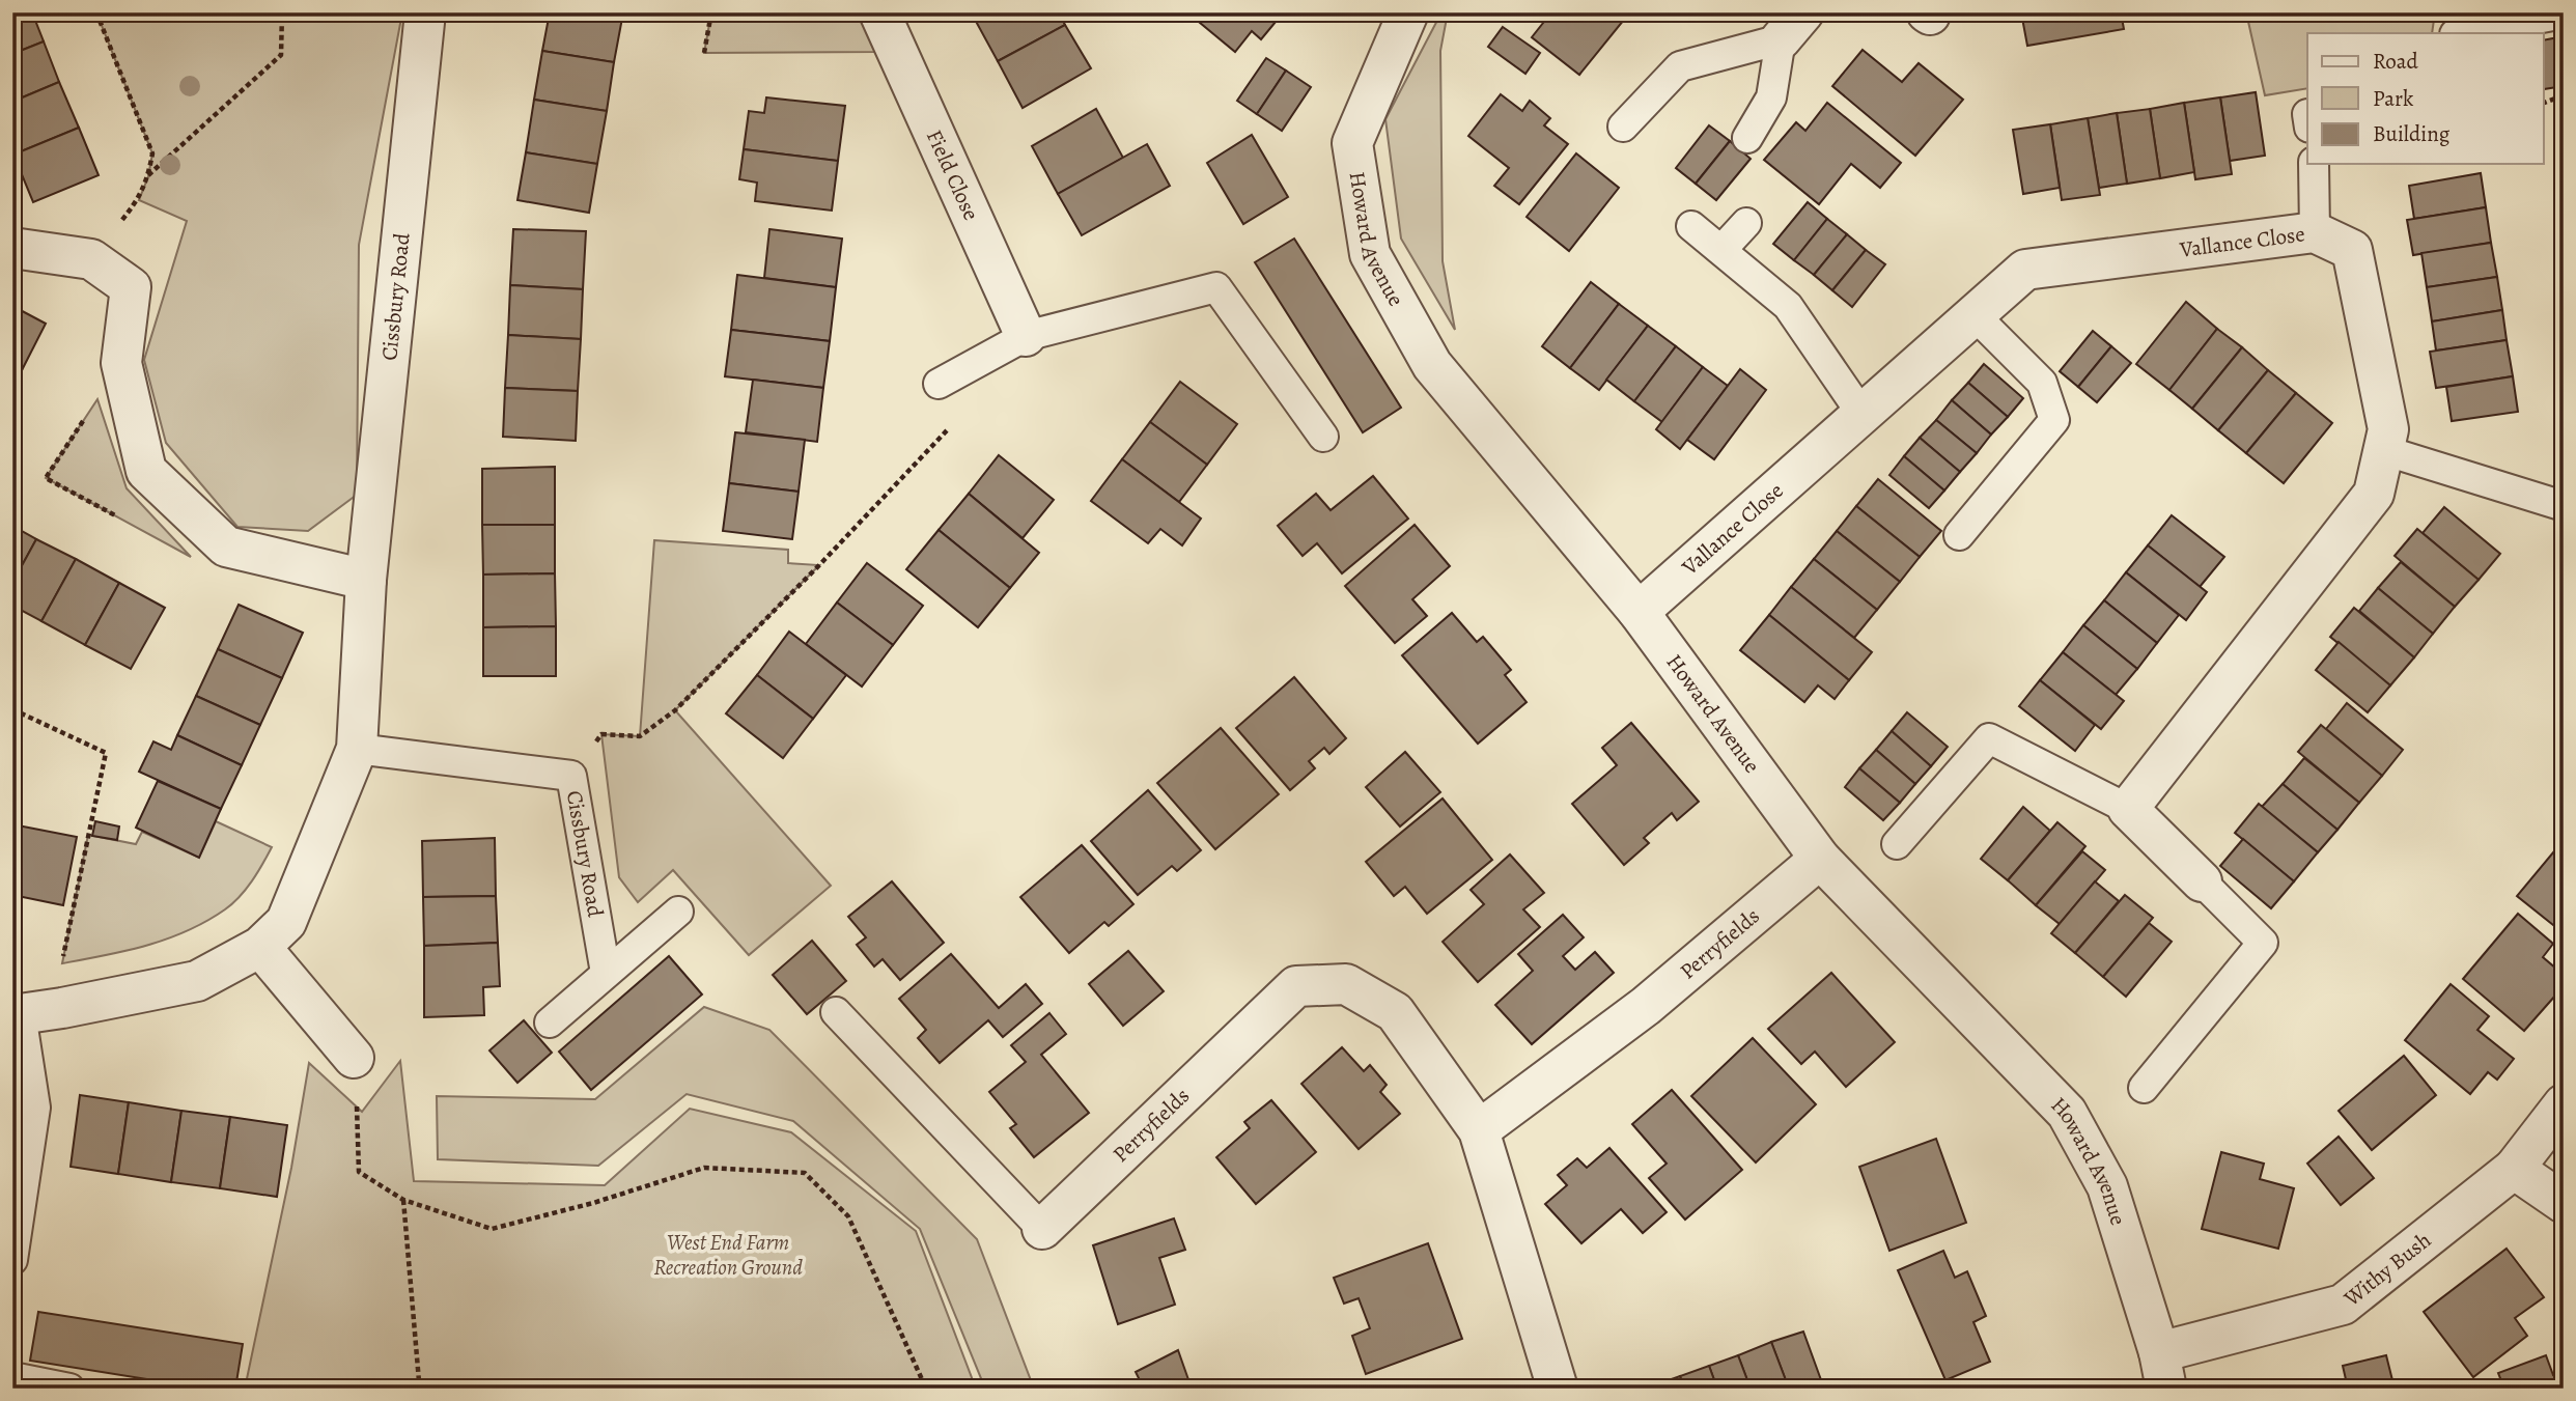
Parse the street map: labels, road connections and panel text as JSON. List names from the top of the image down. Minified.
{"streets":{"street":["Field Close","Howard Avenue","Vallance Close","Cissbury Road","Perryfields","Withy Bush"]},"crossings":[["Howard Avenue","Vallance Close"],["Howard Avenue","Perryfields"],["Howard Avenue","Withy Bush"]],"parks":["West End Farm Recreation Ground"],"legend":["Road","Park","Building"]}
